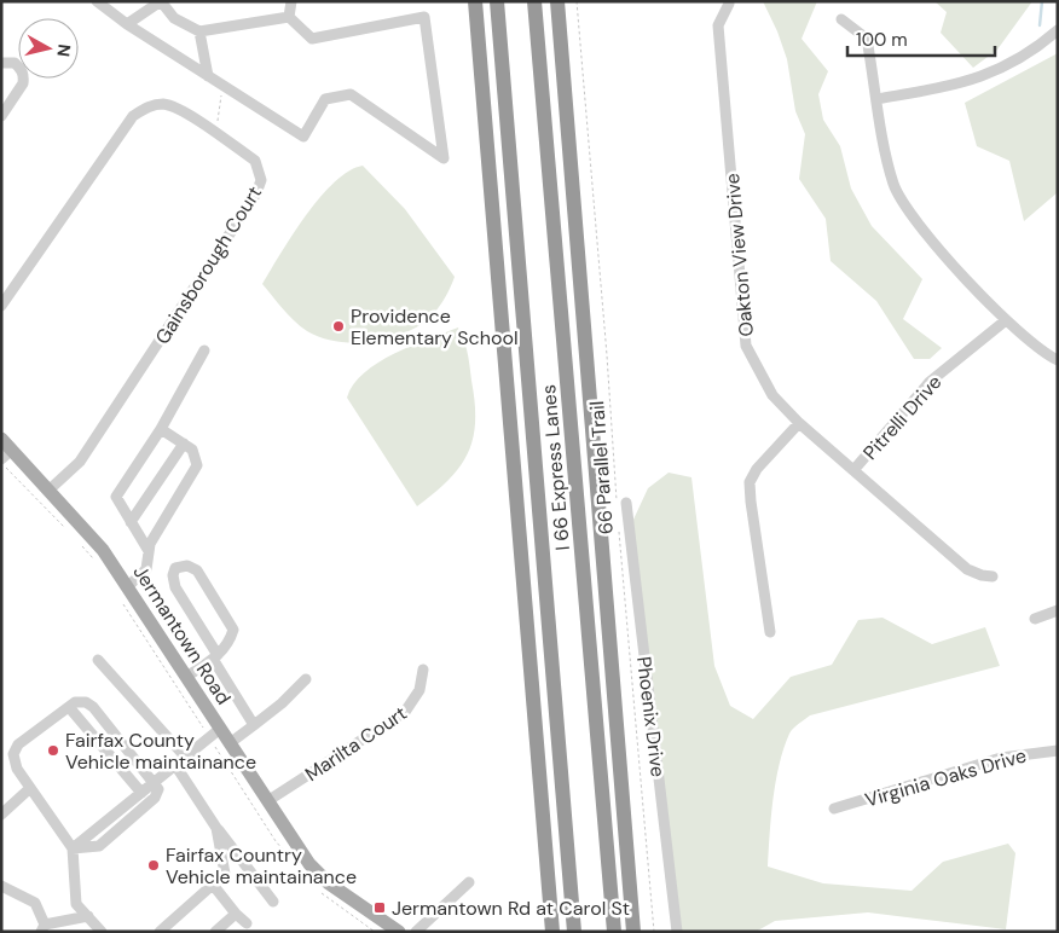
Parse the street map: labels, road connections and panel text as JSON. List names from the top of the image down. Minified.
{"streets":{"highway":["I 66 Express Lanes"],"main road":["Jermantown Road"],"street":["Oakton View Drive","Gainsborough Court","Pitrelli Drive","Phoenix Drive","Marilta Court","Virginia Oaks Drive"],"path":["66 Parallel Trail"]},"crossings":[["Oakton View Drive","Pitrelli Drive"],["Gainsborough Court","Jermantown Road"],["66 Parallel Trail","Phoenix Drive"],["Jermantown Road","Marilta Court"]],"places":{"other":["Providence Elementary School","Fairfax County Vehicle maintainance","Fairfax Country Vehicle maintainance"],"transit":["Jermantown Rd at Carol St"]},"scale_bar":"100 m","north":"right"}
